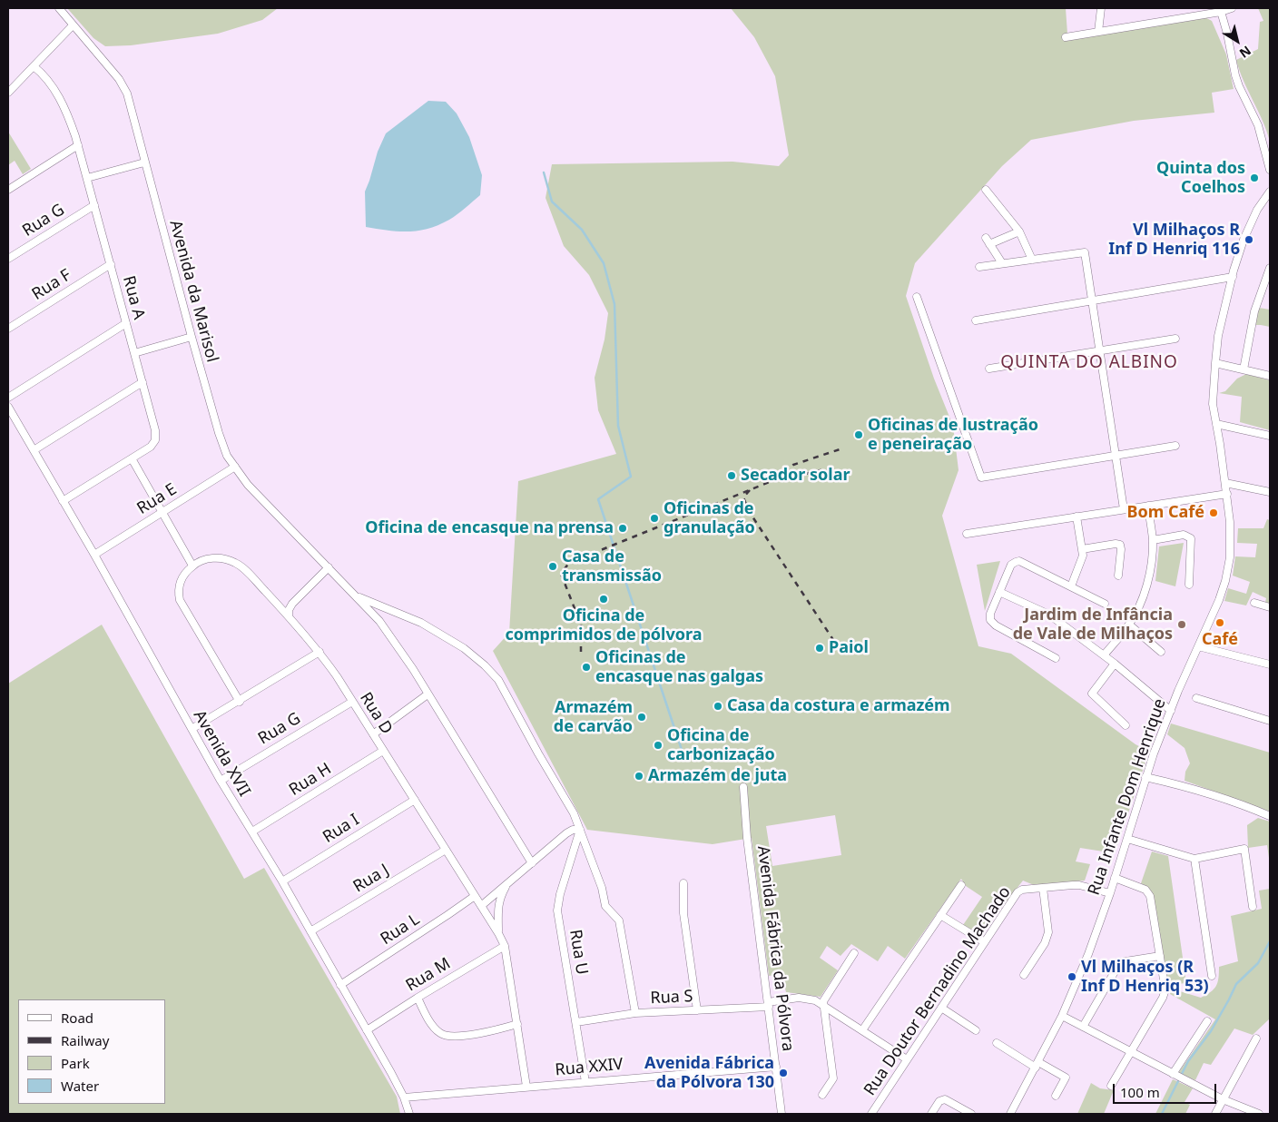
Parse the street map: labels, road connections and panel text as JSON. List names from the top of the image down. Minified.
{"streets":{"street":["Rua G","Rua F","Avenida da Marisol","Rua A","Rua E","Rua D","Avenida XVII","Rua H","Rua Infante Dom Henrique","Rua I","Rua J","Rua L","Avenida Fábrica da Pólvora","Rua U","Rua M","Rua Doutor Bernadino Machado","Rua S","Rua XXIV"]},"crossings":[["Rua G","Rua A"],["Rua G","Rua D"],["Rua G","Avenida XVII"],["Rua F","Rua A"],["Avenida da Marisol","Rua E"],["Rua A","Avenida XVII"],["Rua E","Avenida XVII"],["Rua D","Rua H"],["Rua D","Rua I"],["Rua D","Rua J"],["Rua D","Rua L"],["Rua D","Rua M"],["Rua D","Rua XXIV"],["Avenida XVII","Rua H"],["Avenida XVII","Rua I"],["Avenida XVII","Rua J"],["Avenida XVII","Rua L"],["Avenida XVII","Rua M"],["Avenida XVII","Rua XXIV"],["Rua Infante Dom Henrique","Rua Doutor Bernadino Machado"],["Avenida Fábrica da Pólvora","Rua S"],["Avenida Fábrica da Pólvora","Rua XXIV"],["Rua U","Rua S"],["Rua U","Rua XXIV"],["Rua Doutor Bernadino Machado","Rua S"]],"districts":["QUINTA DO ALBINO"],"places":["Quinta dos Coelhos","Vl Milhaços R Inf D Henriq 116","Oficinas de lustração e peneiração","Secador solar","Bom Café","Oficinas de granulação","Oficina de encasque na prensa","Casa de transmissão","Oficina de comprimidos de pólvora","Café","Jardim de Infância de Vale de Milhaços","Paiol","Oficinas de encasque nas galgas","Casa da costura e armazém","Armazém de carvão","Oficina de carbonização","Armazém de juta","Vl Milhaços (R Inf D Henriq 53)","Avenida Fábrica da Pólvora 130"],"legend":["Road","Railway","Park","Water"],"scale_bar":"100 m","north":"bottom right"}
